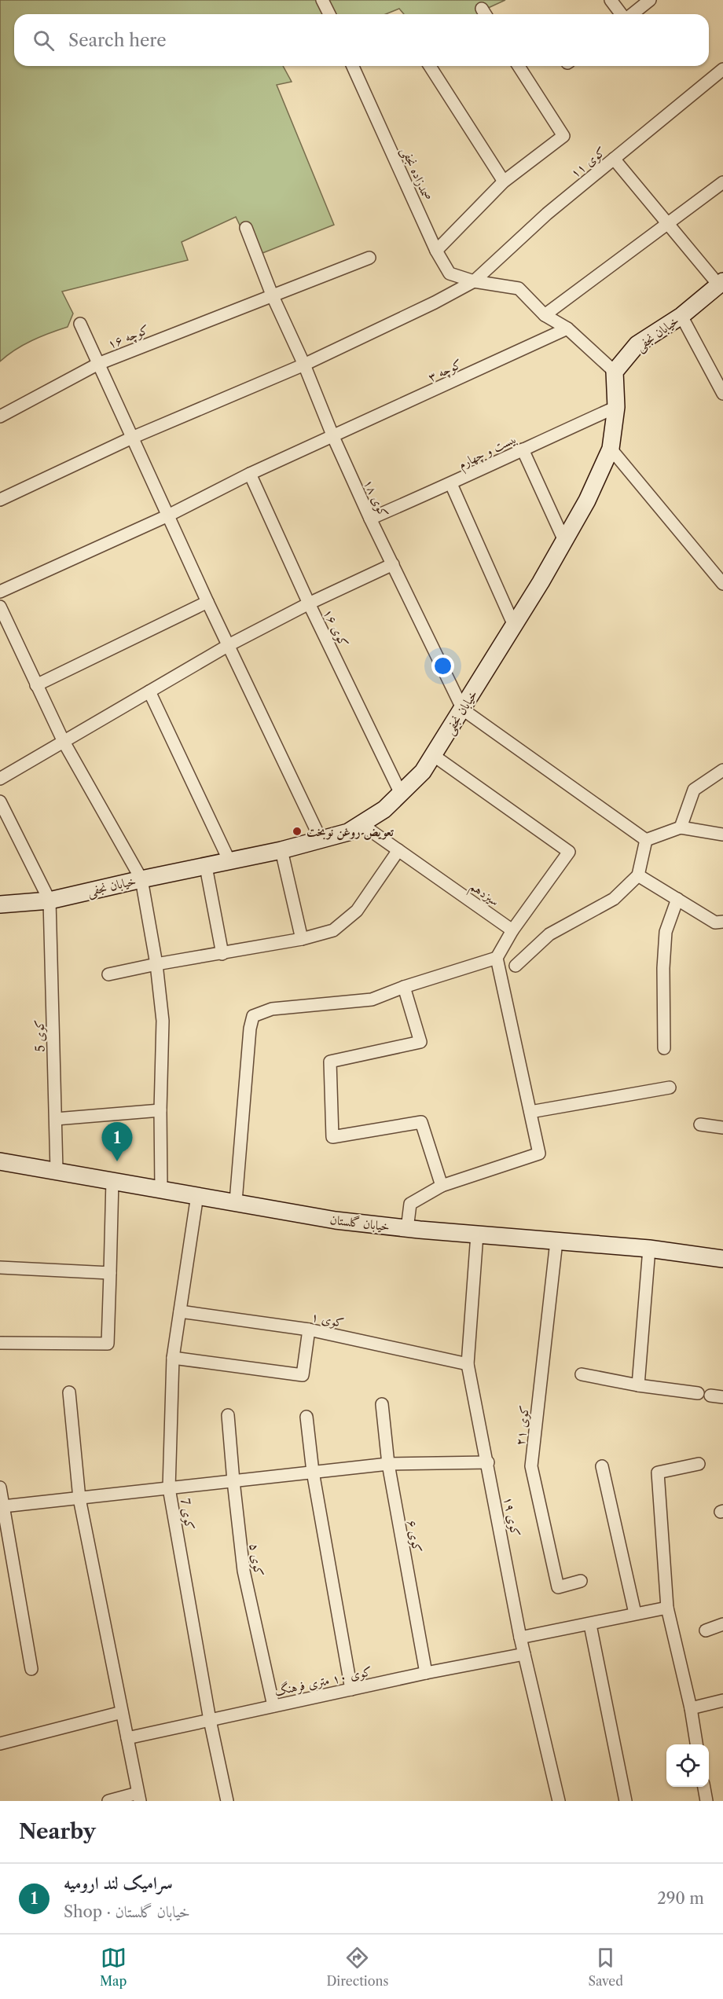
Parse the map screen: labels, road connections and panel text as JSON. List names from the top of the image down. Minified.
{"streets":{"street":["کوی ۱۱","صمدزاده نجفی","خیابان نجفی","کوچه ۱۶","کوچه ۳","بیست و چهارم","کوی ۱۸","کوی ۱۶","سیزدهم","کوی 5","خیابان گلستان","کوی ۱","کوی ۲۱","کوی 7","کوی ۱۹","کوی ۶","کوی ۵","کوی ۱۰ متری فرهنگ"]},"crossings":[["کوی ۱۱","صمدزاده نجفی"],["کوی ۱۱","کوی ۱۸"],["صمدزاده نجفی","خیابان نجفی"],["صمدزاده نجفی","کوچه ۳"],["خیابان نجفی","بیست و چهارم"],["خیابان نجفی","کوی ۱۸"],["خیابان نجفی","کوی ۱۶"],["خیابان نجفی","سیزدهم"],["خیابان نجفی","کوی 5"],["کوچه ۱۶","کوی ۱۸"],["کوچه ۳","کوی ۱۸"],["کوچه ۳","کوی ۱۶"],["بیست و چهارم","کوی ۱۸"],["کوی 5","خیابان گلستان"],["خیابان گلستان","کوی ۲۱"],["خیابان گلستان","کوی 7"],["خیابان گلستان","کوی ۱۹"],["کوی ۱","کوی 7"],["کوی ۱","کوی ۱۹"],["کوی 7","کوی ۱۰ متری فرهنگ"],["کوی ۱۹","کوی ۱۰ متری فرهنگ"],["کوی ۶","کوی ۱۰ متری فرهنگ"],["کوی ۵","کوی ۱۰ متری فرهنگ"]],"places":["تعویض روغن نوبخت"],"page":{"search":"Search here","pins":"1","heading":"Nearby","list":[{"mark":"1","name":"سرامیک لند ارومیه","note":"Shop · خیابان گلستان","value":"290 m"}],"nav":["Map","Directions","Saved"]}}
